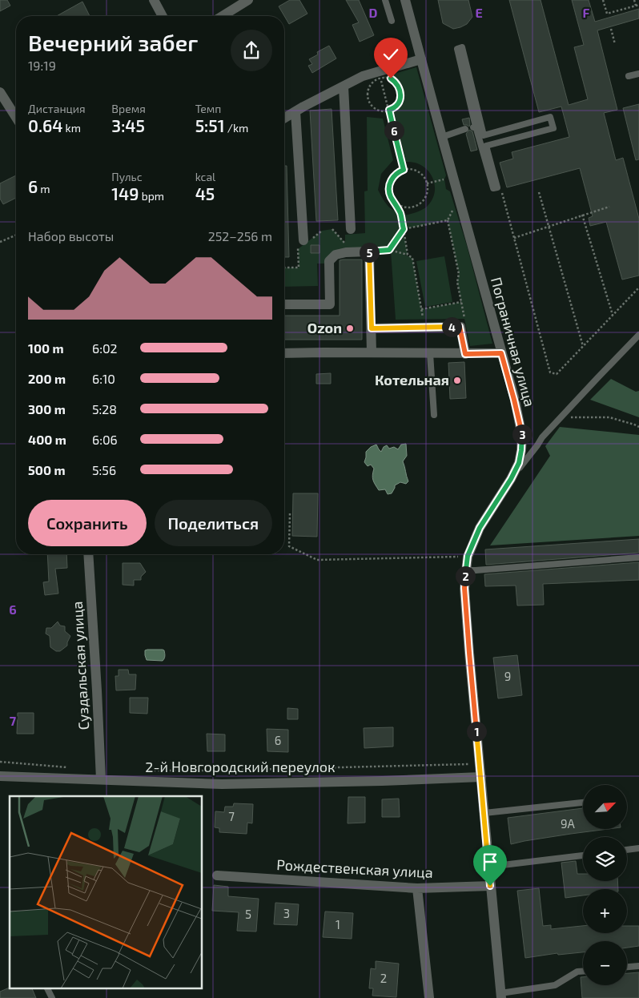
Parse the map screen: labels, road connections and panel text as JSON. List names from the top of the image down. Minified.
{"streets":{"street":["Пограничная улица","Суздальская улица","2-й Новгородский переулок","Рождественская улица"]},"crossings":[["Пограничная улица","2-й Новгородский переулок"],["Пограничная улица","Рождественская улица"],["Суздальская улица","2-й Новгородский переулок"]],"places":["Ozon","Котельная"],"house_numbers":["9","6","7","9А","3","5","1","2"],"north":"top right","page":{"heading":["Вечерний забег","19:19"],"stats":[["Дистанция","0.64 km"],["Время","3:45"],["Темп","5:51 /km"],["6 m"],["Пульс","149 bpm"],["kcal","45"]],"pins":["6","5","4","3","2","1"],"chart":["Набор высоты","252–256 m"],"list":[{"name":"100 m","note":"6:02"},{"name":"200 m","note":"6:10"},{"name":"300 m","note":"5:28"},{"name":"400 m","note":"6:06"},{"name":"500 m","note":"5:56"}],"buttons":["Сохранить","Поделиться"],"map_buttons":["+","−"]},"grid":{"columns":["D","E","F"],"rows":["6","7"]}}
